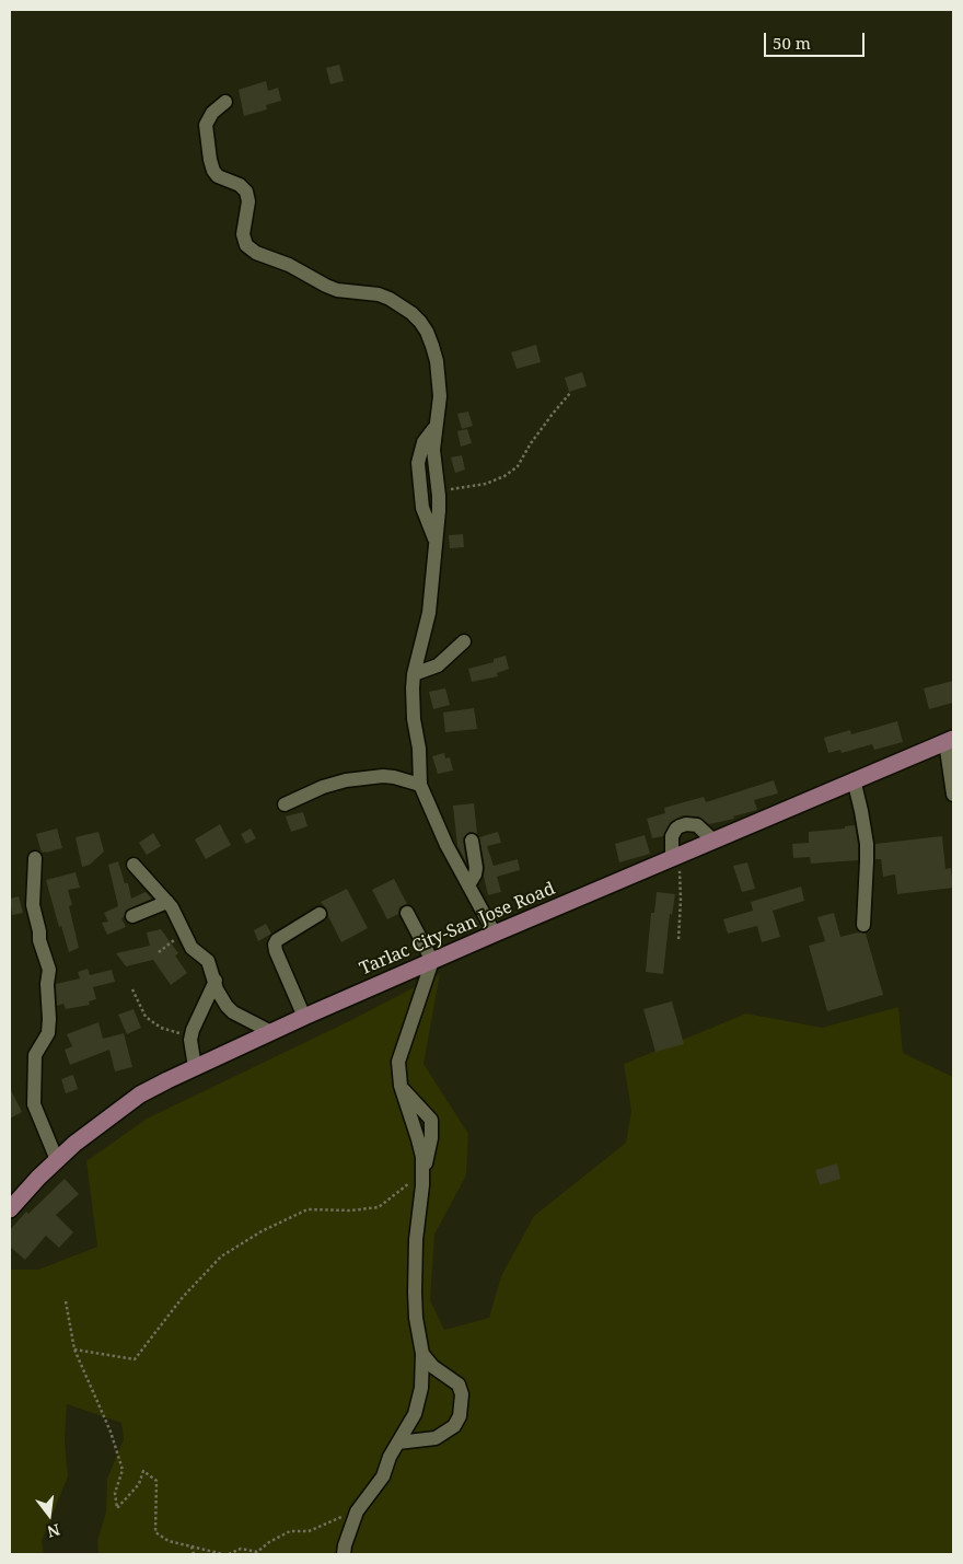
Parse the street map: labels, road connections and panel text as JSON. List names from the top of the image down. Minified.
{"streets":{"main road":["Tarlac City-San Jose Road"]},"scale_bar":"50 m","north":"bottom"}
